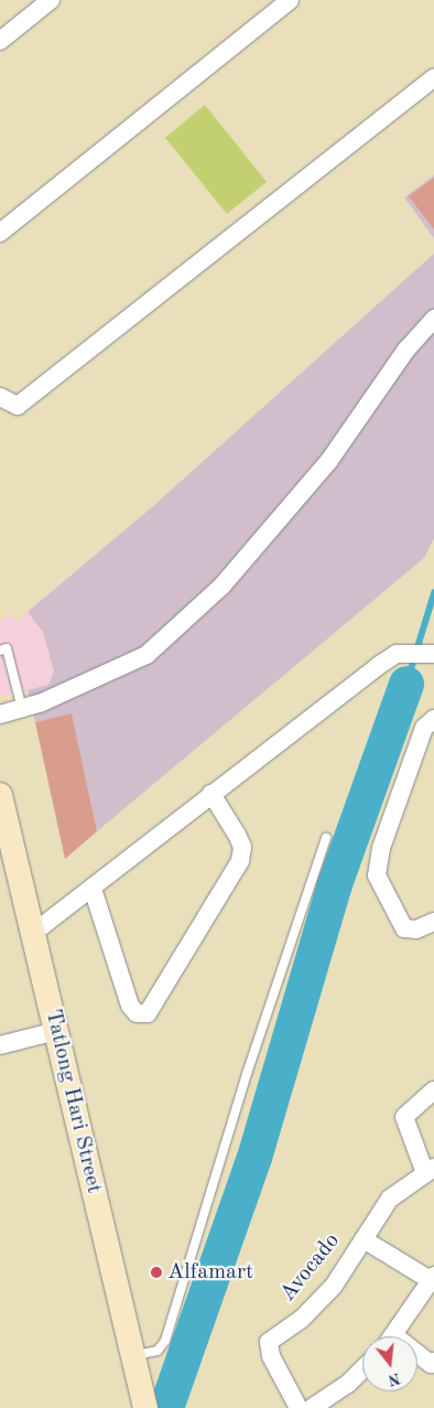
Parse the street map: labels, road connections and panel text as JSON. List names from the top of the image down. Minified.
{"streets":{"street":["Tatlong Hari Street","Avocado"]},"places":["Alfamart"],"north":"bottom"}
